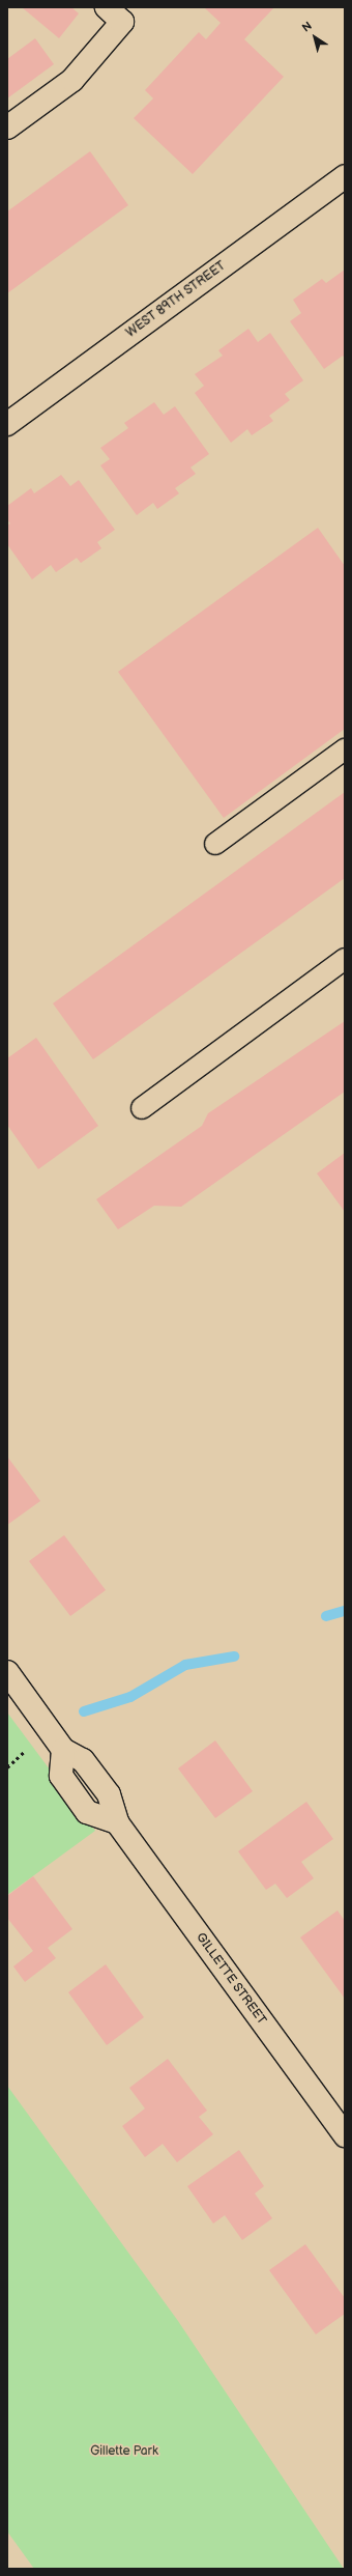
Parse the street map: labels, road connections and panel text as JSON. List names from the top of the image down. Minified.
{"streets":{"street":["WEST 89TH STREET","GILLETTE STREET"]},"parks":["Gillette Park"],"north":"top left"}
